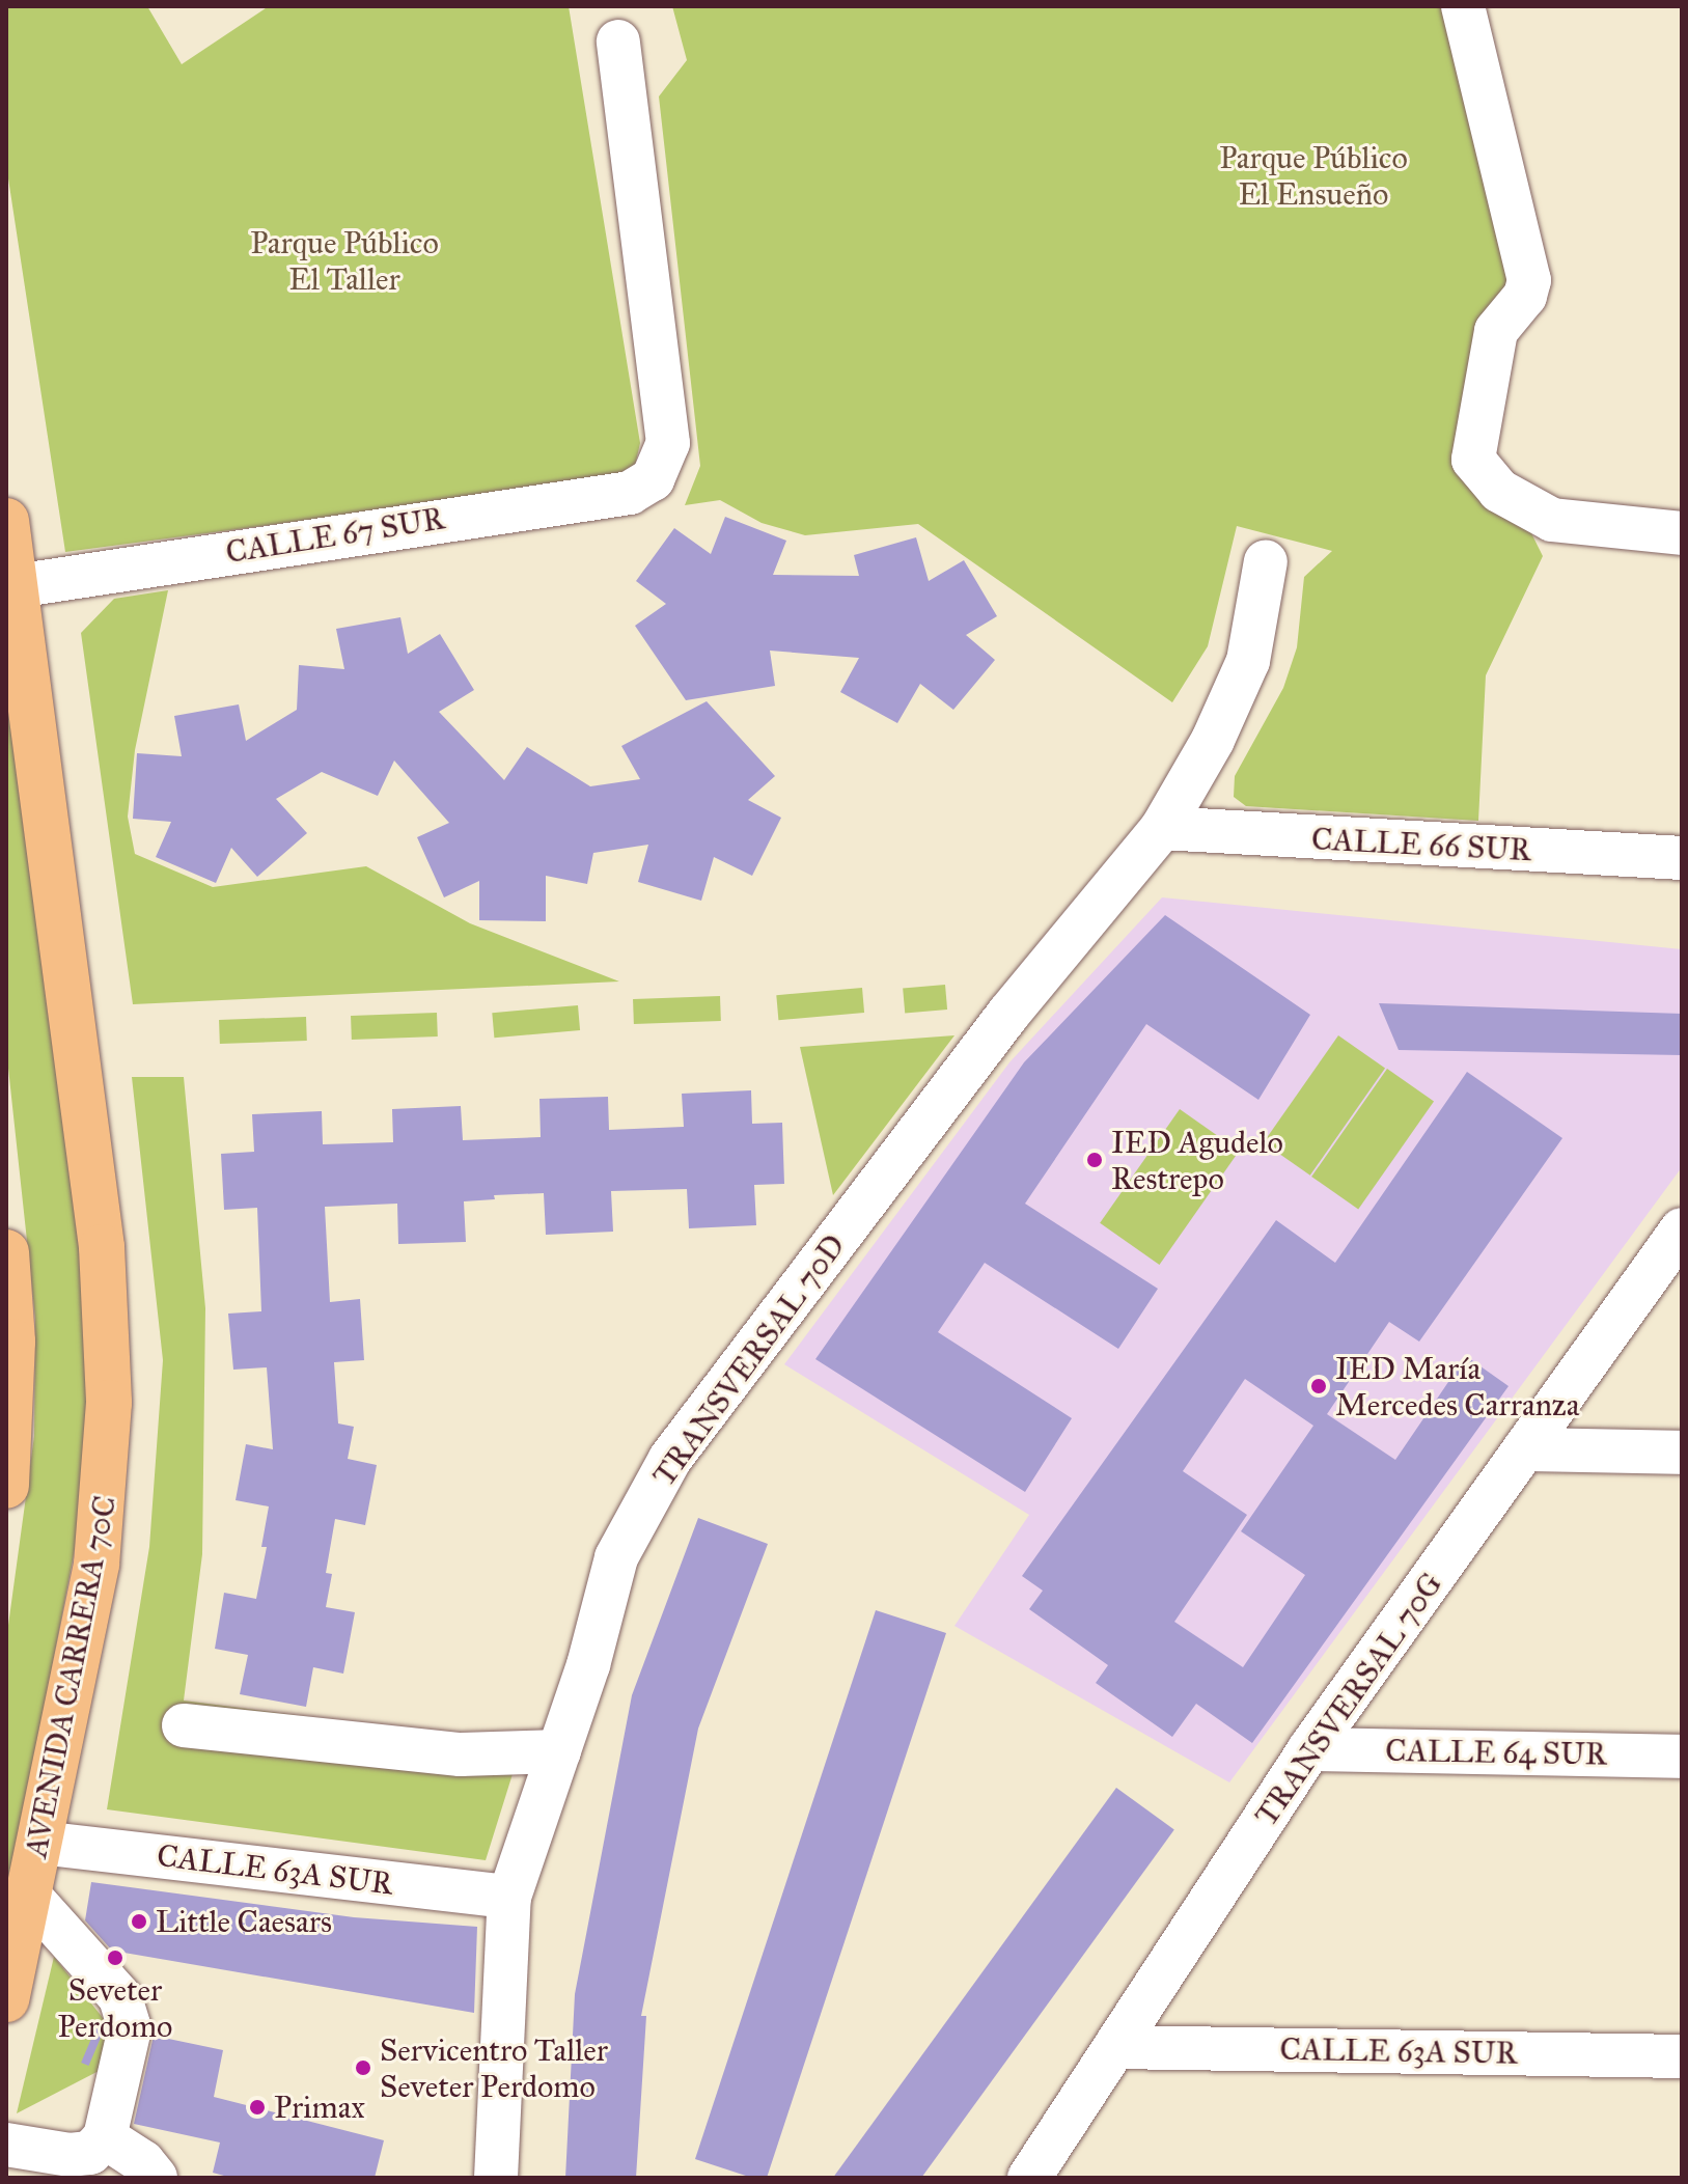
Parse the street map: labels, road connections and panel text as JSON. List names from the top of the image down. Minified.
{"streets":{"main road":["AVENIDA CARRERA 70C"],"street":["CALLE 67 SUR","CALLE 66 SUR","TRANSVERSAL 70D","TRANSVERSAL 70G","CALLE 64 SUR","CALLE 63A SUR"]},"crossings":[["CALLE 67 SUR","AVENIDA CARRERA 70C"],["CALLE 66 SUR","TRANSVERSAL 70D"],["TRANSVERSAL 70D","CALLE 63A SUR"],["AVENIDA CARRERA 70C","CALLE 63A SUR"],["TRANSVERSAL 70G","CALLE 64 SUR"],["TRANSVERSAL 70G","CALLE 63A SUR"]],"parks":["Parque Público El Ensueño","Parque Público El Taller"],"places":["IED Agudelo Restrepo","IED María Mercedes Carranza","Little Caesars","Seveter Perdomo","Servicentro Taller Seveter Perdomo","Primax"]}
